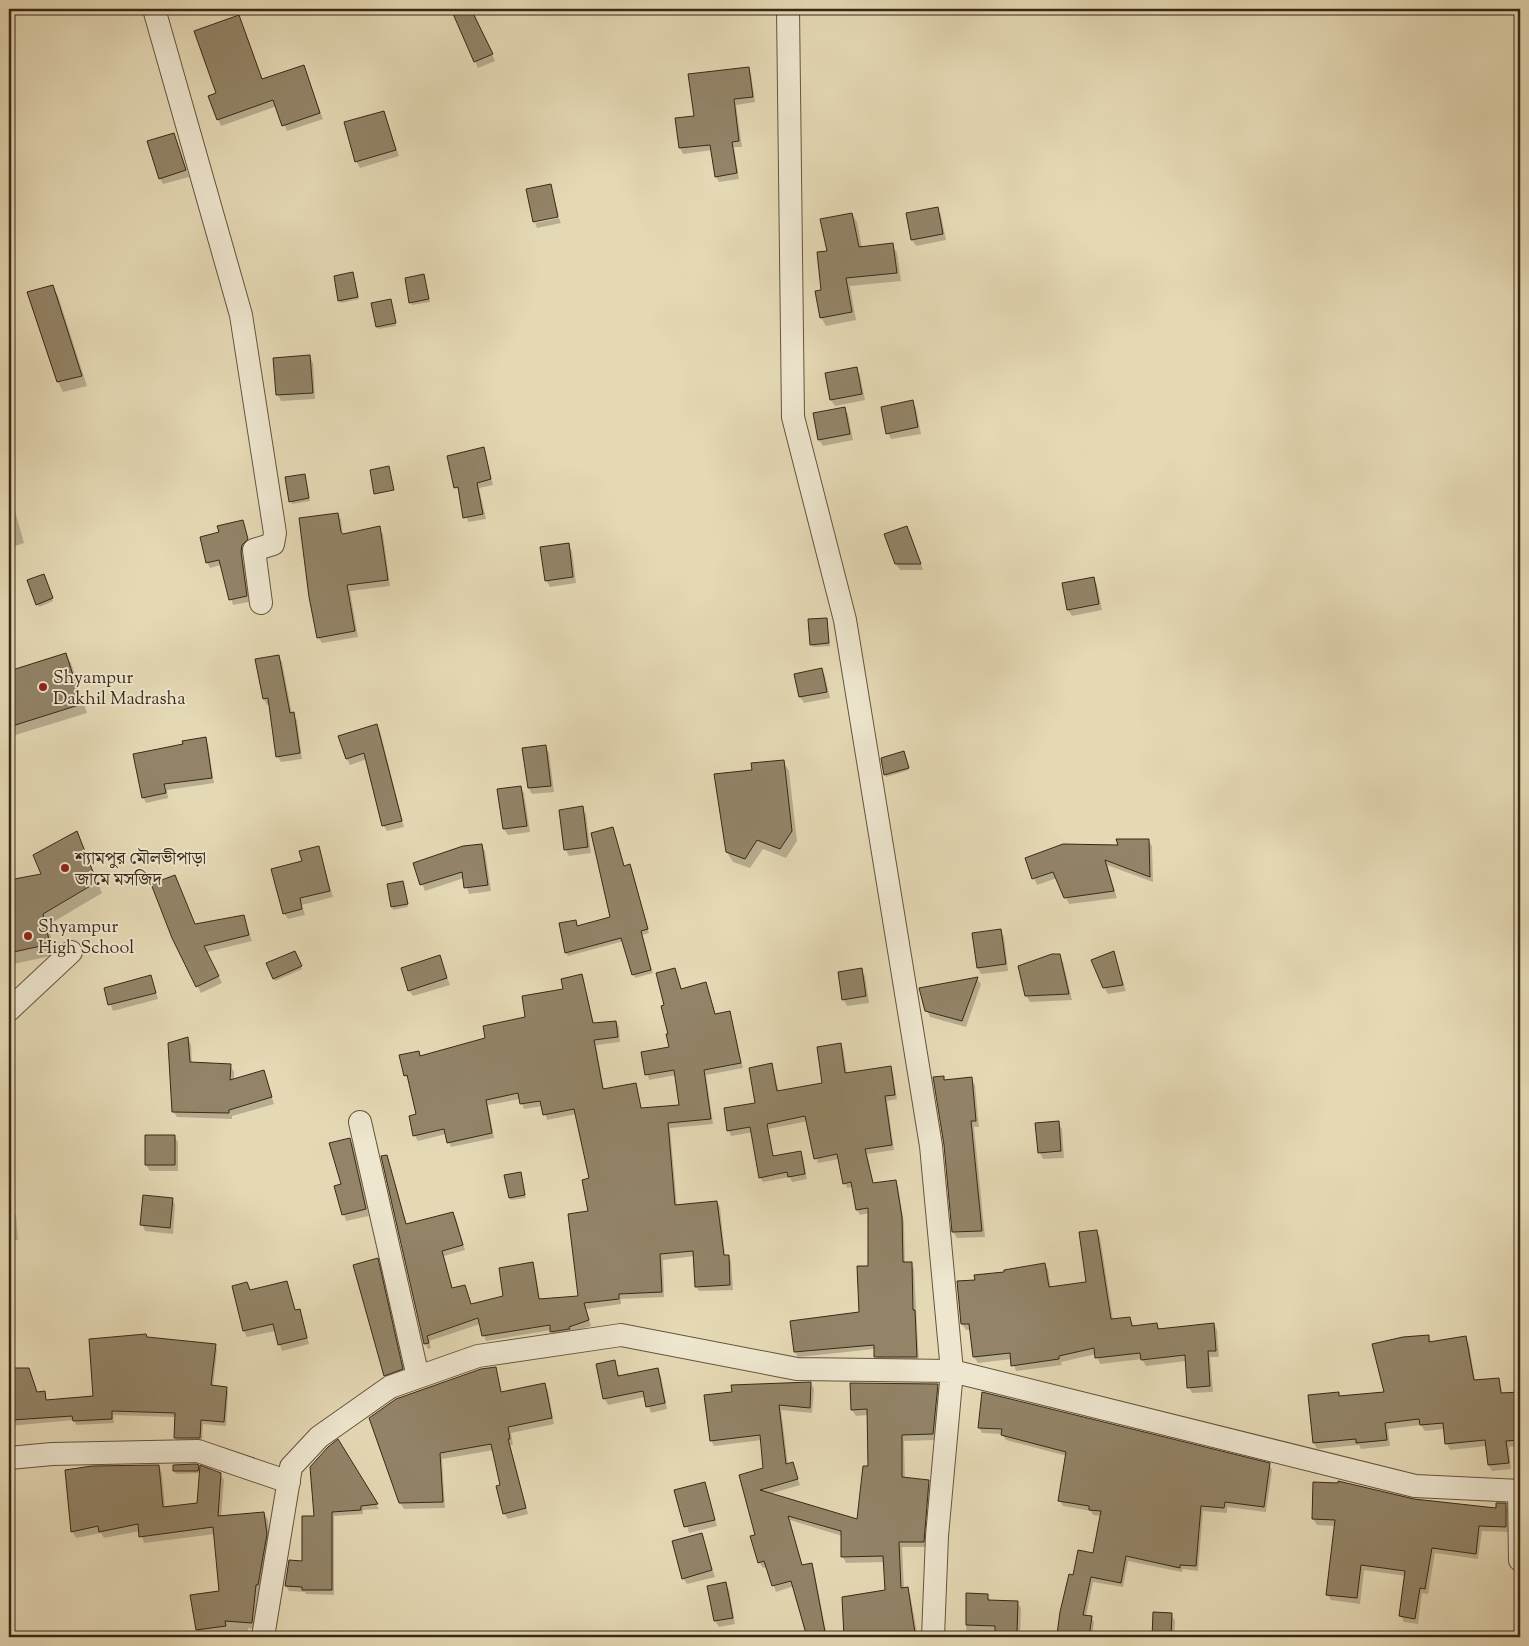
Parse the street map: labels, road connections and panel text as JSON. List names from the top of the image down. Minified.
{"places":["Shyampur Dakhil Madrasha","শ্যামপুর মৌলভীপাড়া জামে মসজিদ","Shyampur High School"]}
